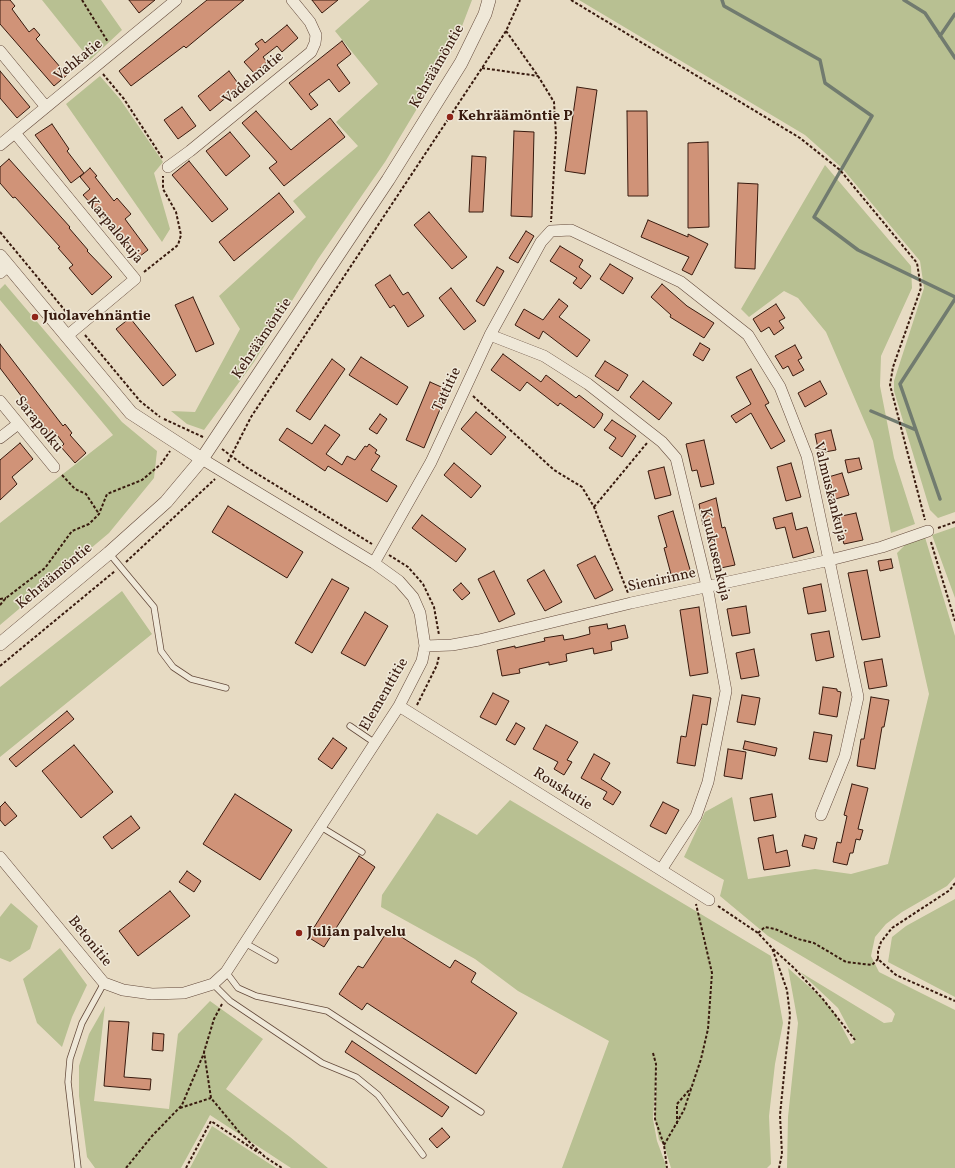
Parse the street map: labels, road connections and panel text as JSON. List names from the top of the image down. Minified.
{"streets":{"street":["Vehkatie","Kehräämöntie","Vadelmatie","Karpalokuja","Tattitie","Sarapolku","Valmuskankuja","Kuukusenkuja","Sienirinne","Elementtitie","Rouskutie","Betonitie"]},"crossings":[["Vehkatie","Karpalokuja"],["Kehräämöntie","Elementtitie"],["Tattitie","Valmuskankuja"],["Tattitie","Kuukusenkuja"],["Tattitie","Elementtitie"],["Valmuskankuja","Sienirinne"],["Kuukusenkuja","Sienirinne"],["Kuukusenkuja","Rouskutie"],["Sienirinne","Elementtitie"],["Elementtitie","Rouskutie"],["Elementtitie","Betonitie"]],"places":["Kehräämöntie P","Juolavehnäntie","Julian palvelu"]}
